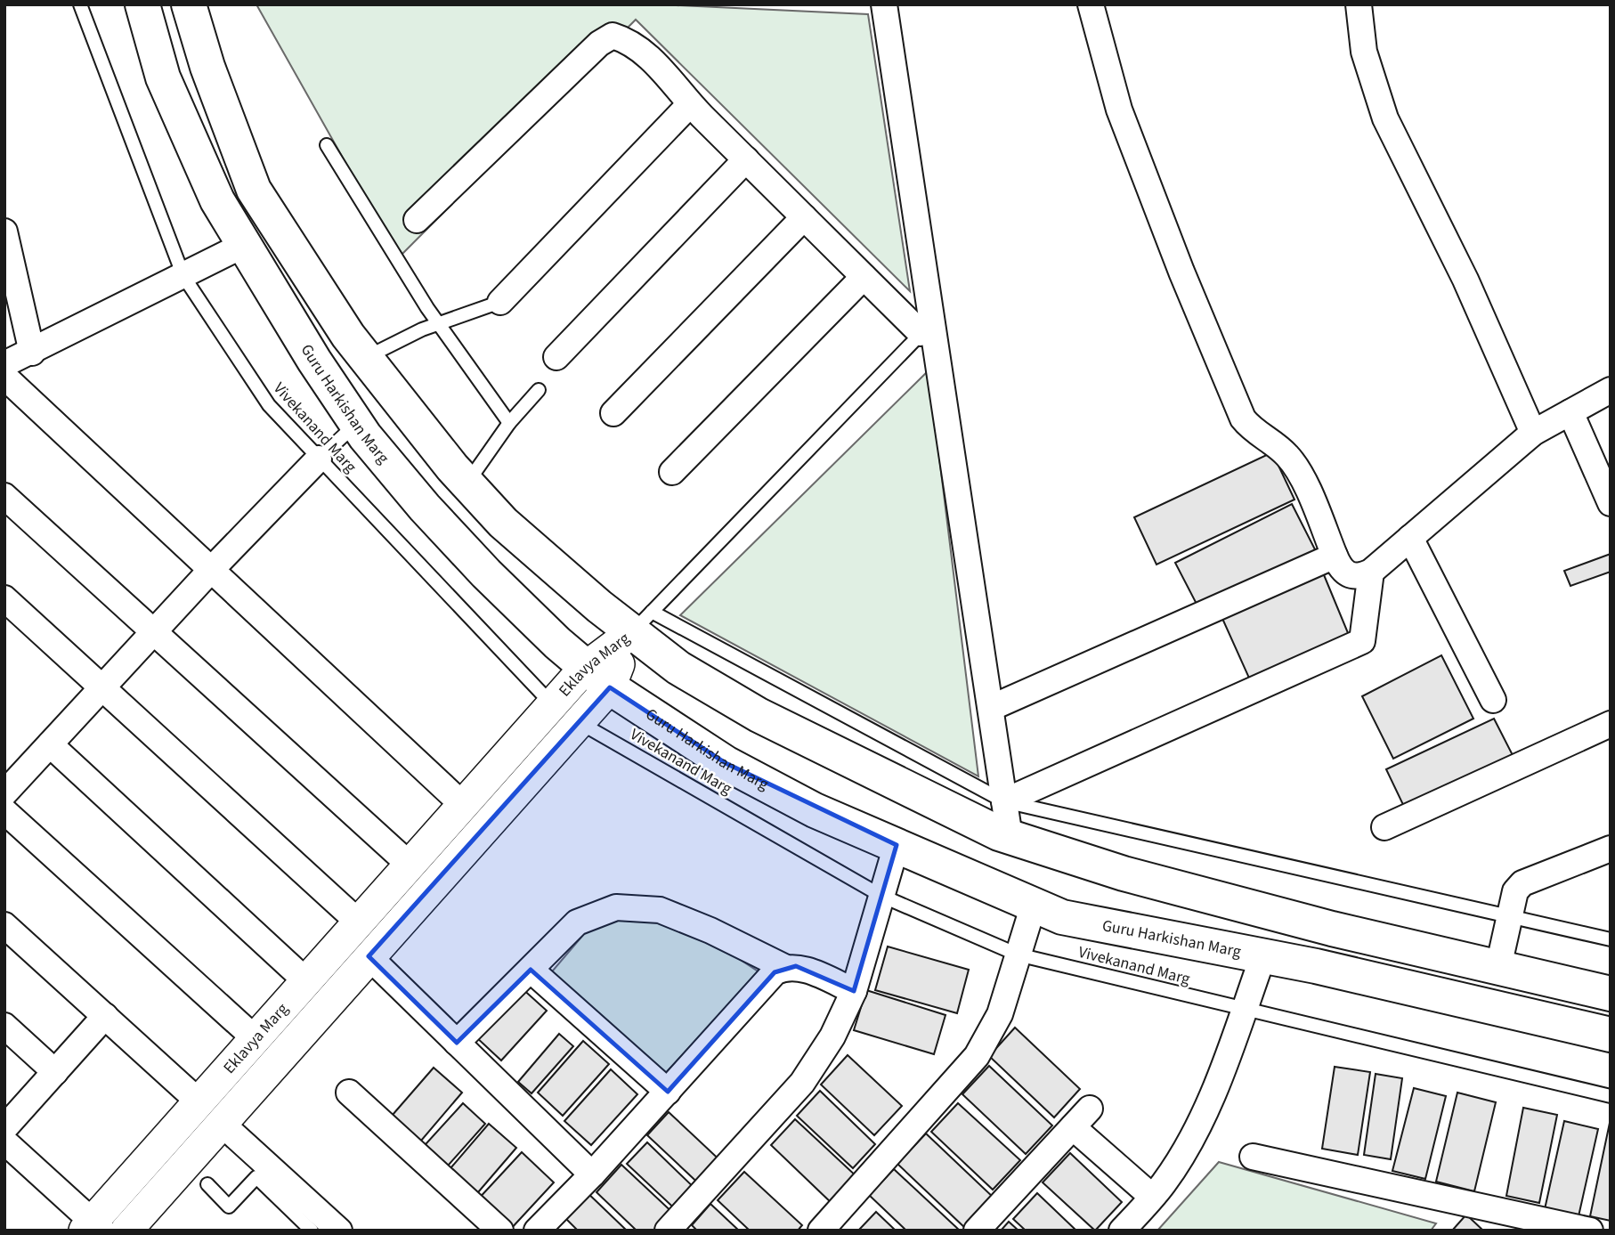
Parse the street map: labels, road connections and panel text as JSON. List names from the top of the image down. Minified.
{"streets":{"main road":["Guru Harkishan Marg"],"street":["Eklavya Marg"],"lane":["Vivekanand Marg"]},"crossings":[["Guru Harkishan Marg","Eklavya Marg"],["Vivekanand Marg","Eklavya Marg"]]}
